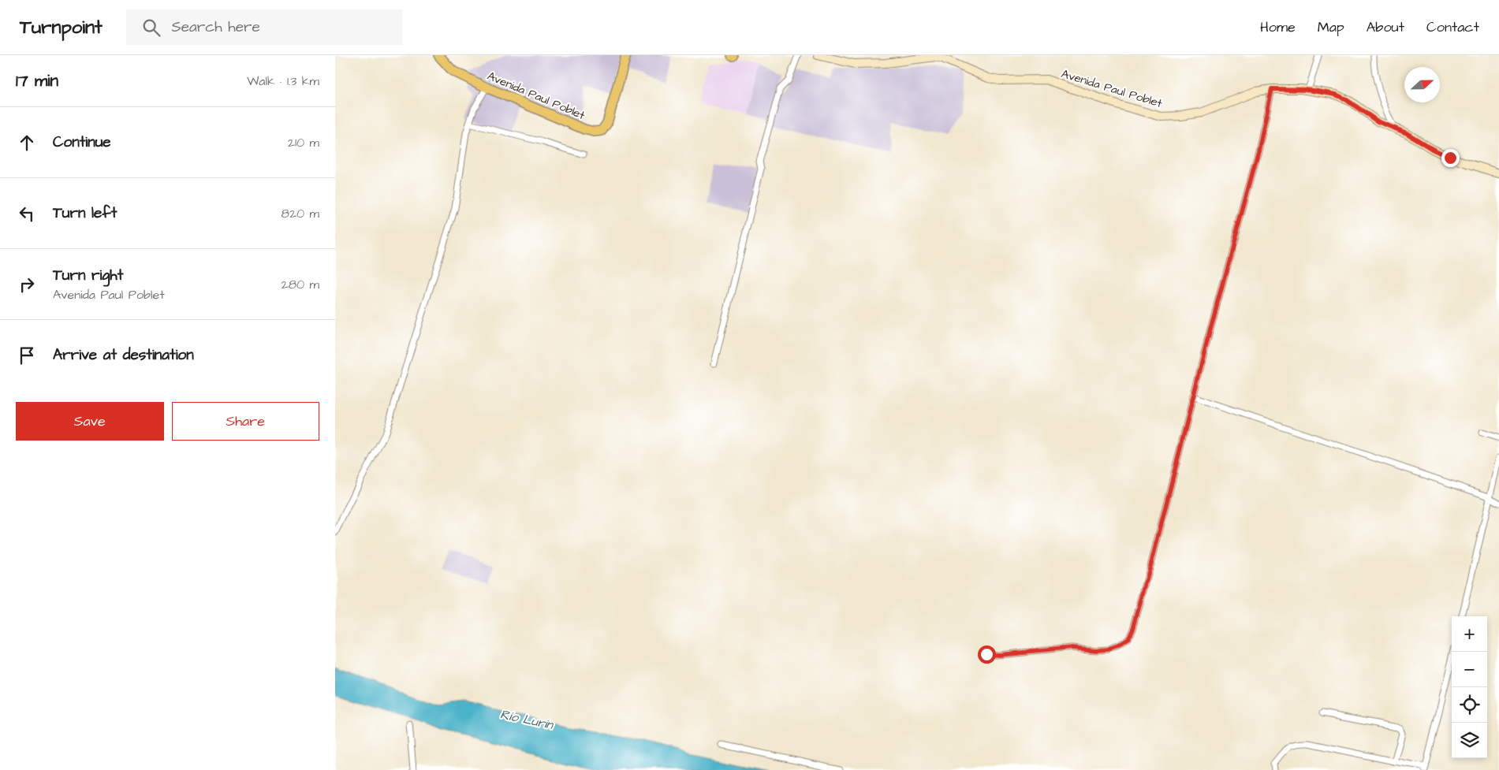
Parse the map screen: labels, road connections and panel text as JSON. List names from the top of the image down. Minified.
{"streets":{"main road":["Avenida Paul Poblet"]},"water":["Río Lurín"],"north":"right","page":{"header":"Turnpoint","search":"Search here","nav":["Home","Map","About","Contact"],"heading":["17 min","Walk · 1.3 km"],"list":[["Continue","210 m"],["Turn left","820 m"],["Turn right","Avenida Paul Poblet","280 m"],"Arrive at destination"],"buttons":["Save","Share"],"map_buttons":["+","−"]}}
